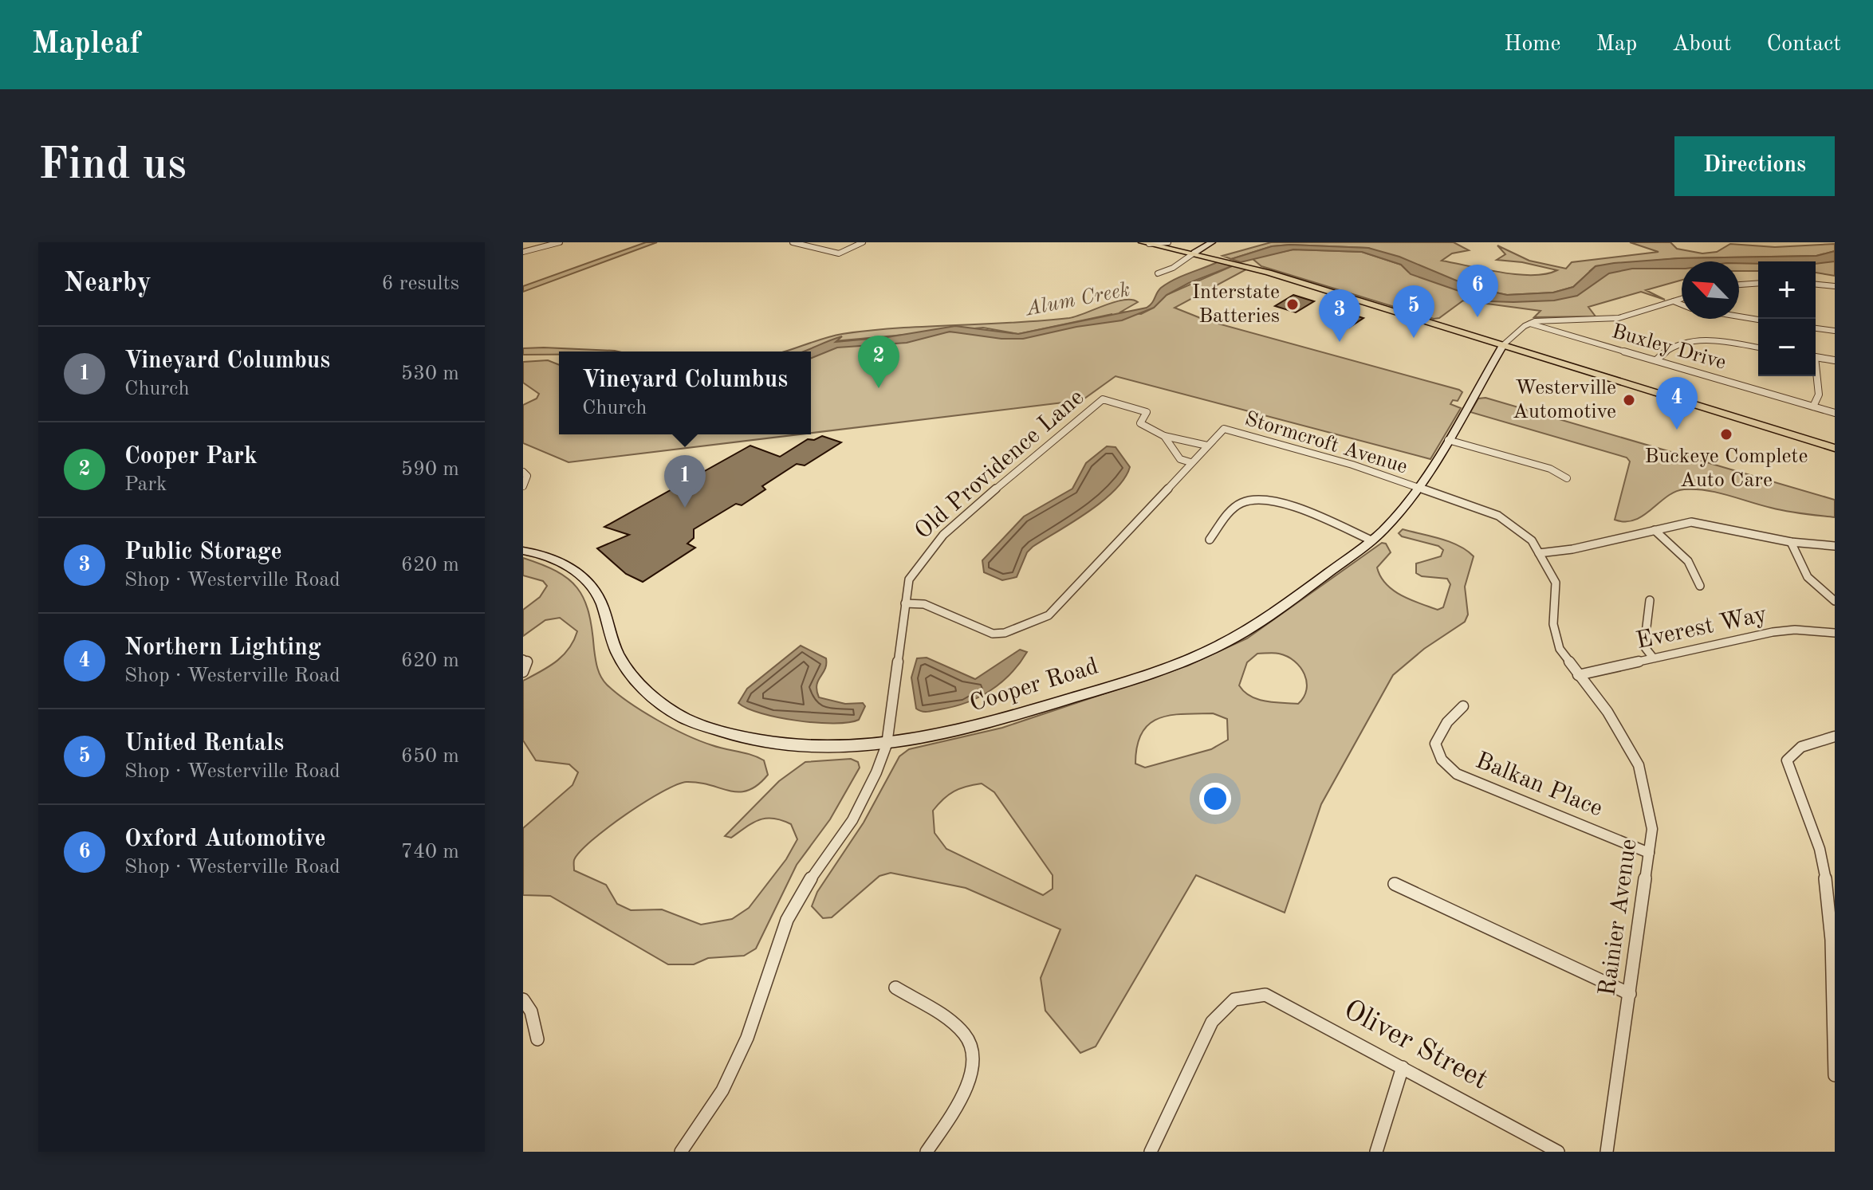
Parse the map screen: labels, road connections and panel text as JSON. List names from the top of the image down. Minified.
{"streets":{"street":["Buxley Drive","Stormcroft Avenue","Old Providence Lane","Everest Way","Cooper Road","Balkan Place","Rainier Avenue","Oliver Street"]},"crossings":[["Stormcroft Avenue","Cooper Road"],["Stormcroft Avenue","Rainier Avenue"],["Old Providence Lane","Cooper Road"],["Everest Way","Rainier Avenue"],["Cooper Road","Rainier Avenue"],["Balkan Place","Rainier Avenue"]],"water":["Alum Creek"],"places":["Interstate Batteries","Westerville Automotive","Buckeye Complete Auto Care"],"north":"top left","page":{"header":"Mapleaf","nav":["Home","Map","About","Contact"],"buttons":"Directions","title":"Find us","heading":["Nearby","6 results"],"map_buttons":["+","−"],"pins":["6","5","3","2","4","1"],"list":[{"mark":"1","name":"Vineyard Columbus","note":"Church","value":"530 m"},{"mark":"2","name":"Cooper Park","note":"Park","value":"590 m"},{"mark":"3","name":"Public Storage","note":"Shop · Westerville Road","value":"620 m"},{"mark":"4","name":"Northern Lighting","note":"Shop · Westerville Road","value":"620 m"},{"mark":"5","name":"United Rentals","note":"Shop · Westerville Road","value":"650 m"},{"mark":"6","name":"Oxford Automotive","note":"Shop · Westerville Road","value":"740 m"}],"popup":["Vineyard Columbus","Church"]}}
